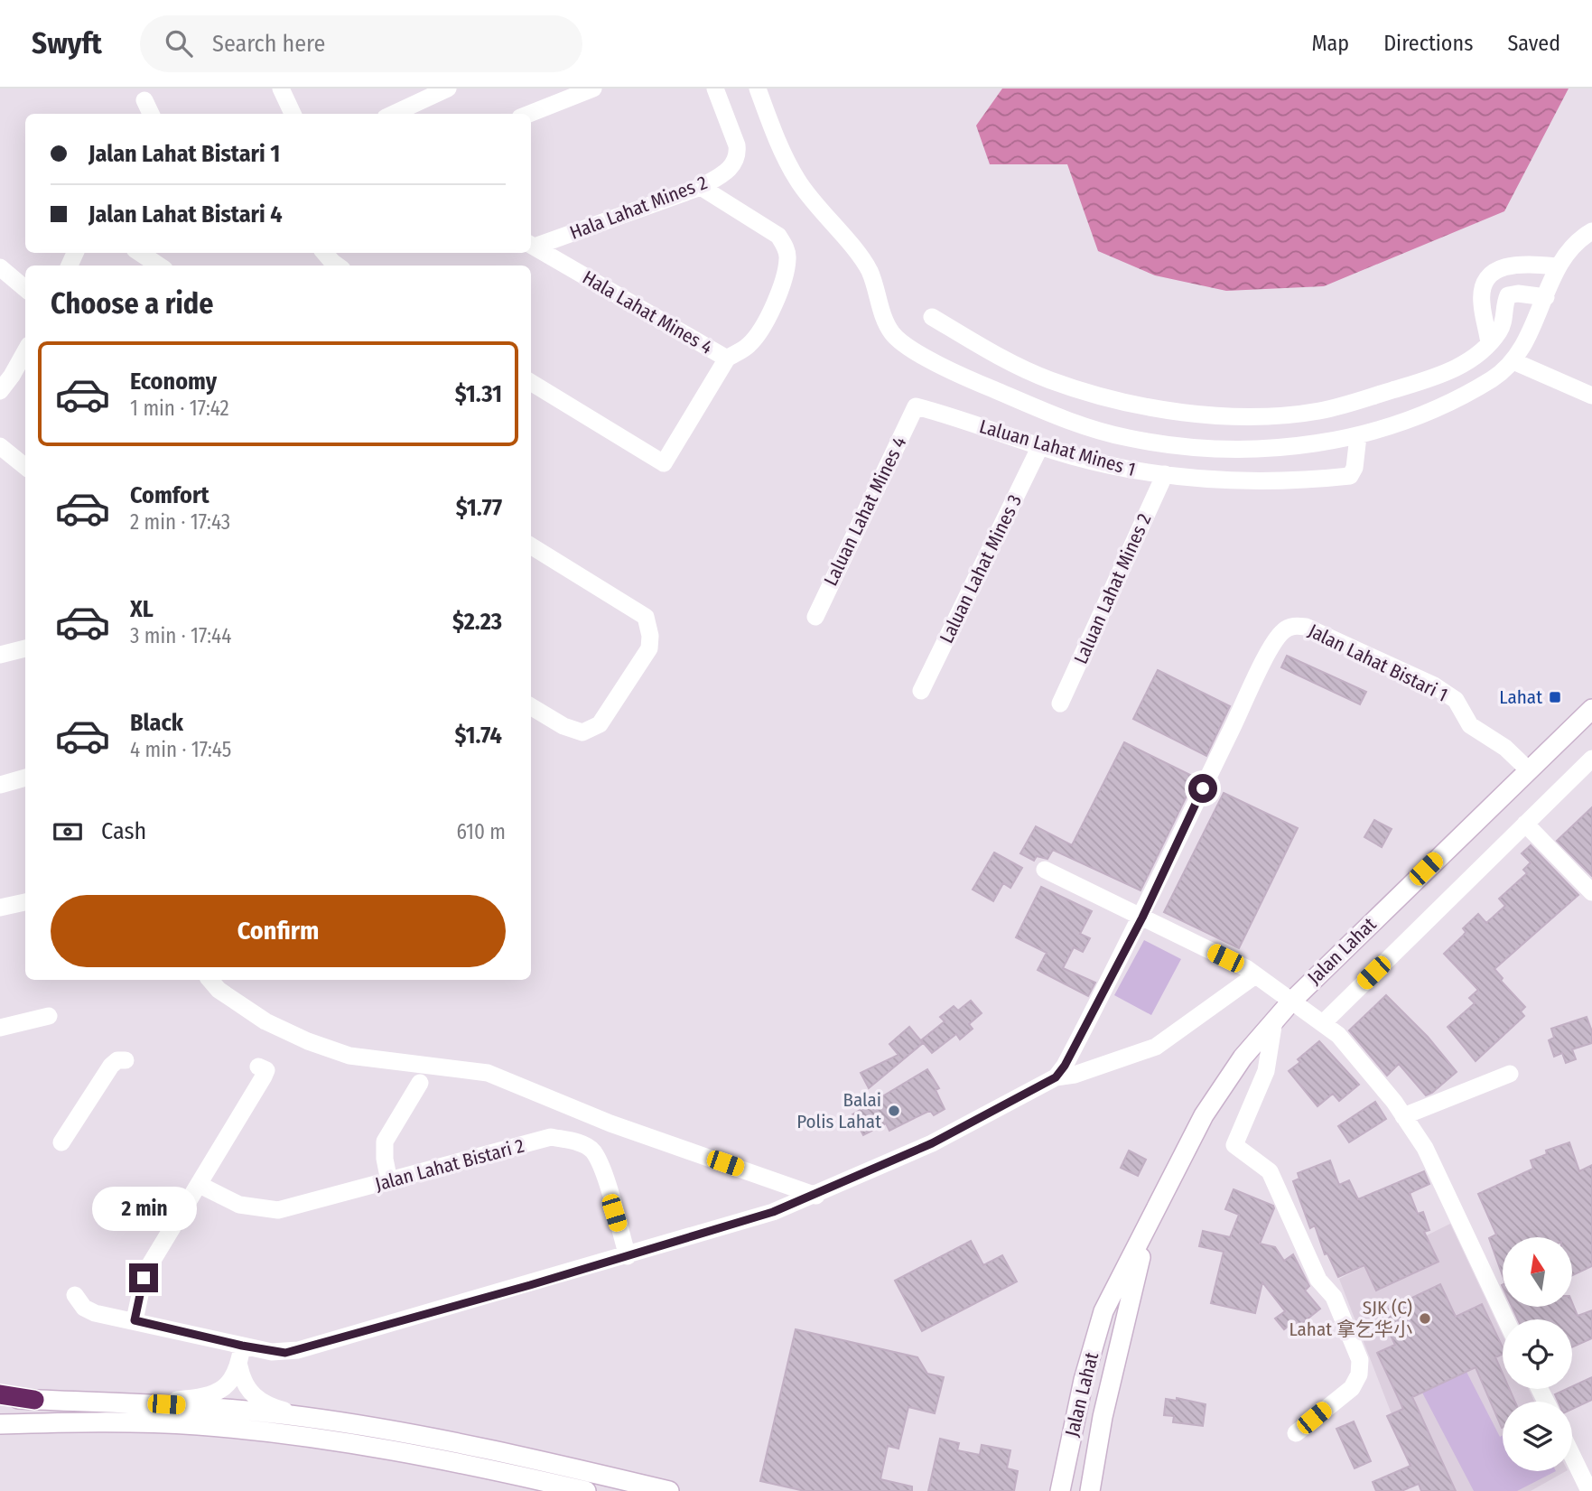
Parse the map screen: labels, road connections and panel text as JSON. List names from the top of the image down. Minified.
{"streets":{"main road":["Jalan Lahat"],"street":["Hala Lahat Mines 2","Hala Lahat Mines 4","Laluan Lahat Mines 1","Laluan Lahat Mines 4","Laluan Lahat Mines 3","Laluan Lahat Mines 2","Jalan Lahat Bistari 1","Jalan Lahat Bistari 2"]},"crossings":[["Hala Lahat Mines 2","Hala Lahat Mines 4"],["Laluan Lahat Mines 1","Laluan Lahat Mines 4"],["Laluan Lahat Mines 1","Laluan Lahat Mines 3"],["Laluan Lahat Mines 1","Laluan Lahat Mines 2"],["Jalan Lahat Bistari 1","Jalan Lahat"],["Jalan Lahat Bistari 1","Jalan Lahat Bistari 2"]],"places":{"transit":["Lahat"],"other":["Balai Polis Lahat","SJK (C) Lahat 拿乞华小"]},"north":"top","page":{"header":"Swyft","search":"Search here","nav":["Map","Directions","Saved"],"banner":["Jalan Lahat Bistari 1","Jalan Lahat Bistari 4"],"heading":"Choose a ride","list":[{"name":"Economy","note":"1 min · 17:42","value":"$1.31"},{"name":"Comfort","note":"2 min · 17:43","value":"$1.77"},{"name":"XL","note":"3 min · 17:44","value":"$2.23"},{"name":"Black","note":"4 min · 17:45","value":"$1.74"}],"pay":["Cash","610 m"],"buttons":"Confirm","bubble":"2 min"}}
